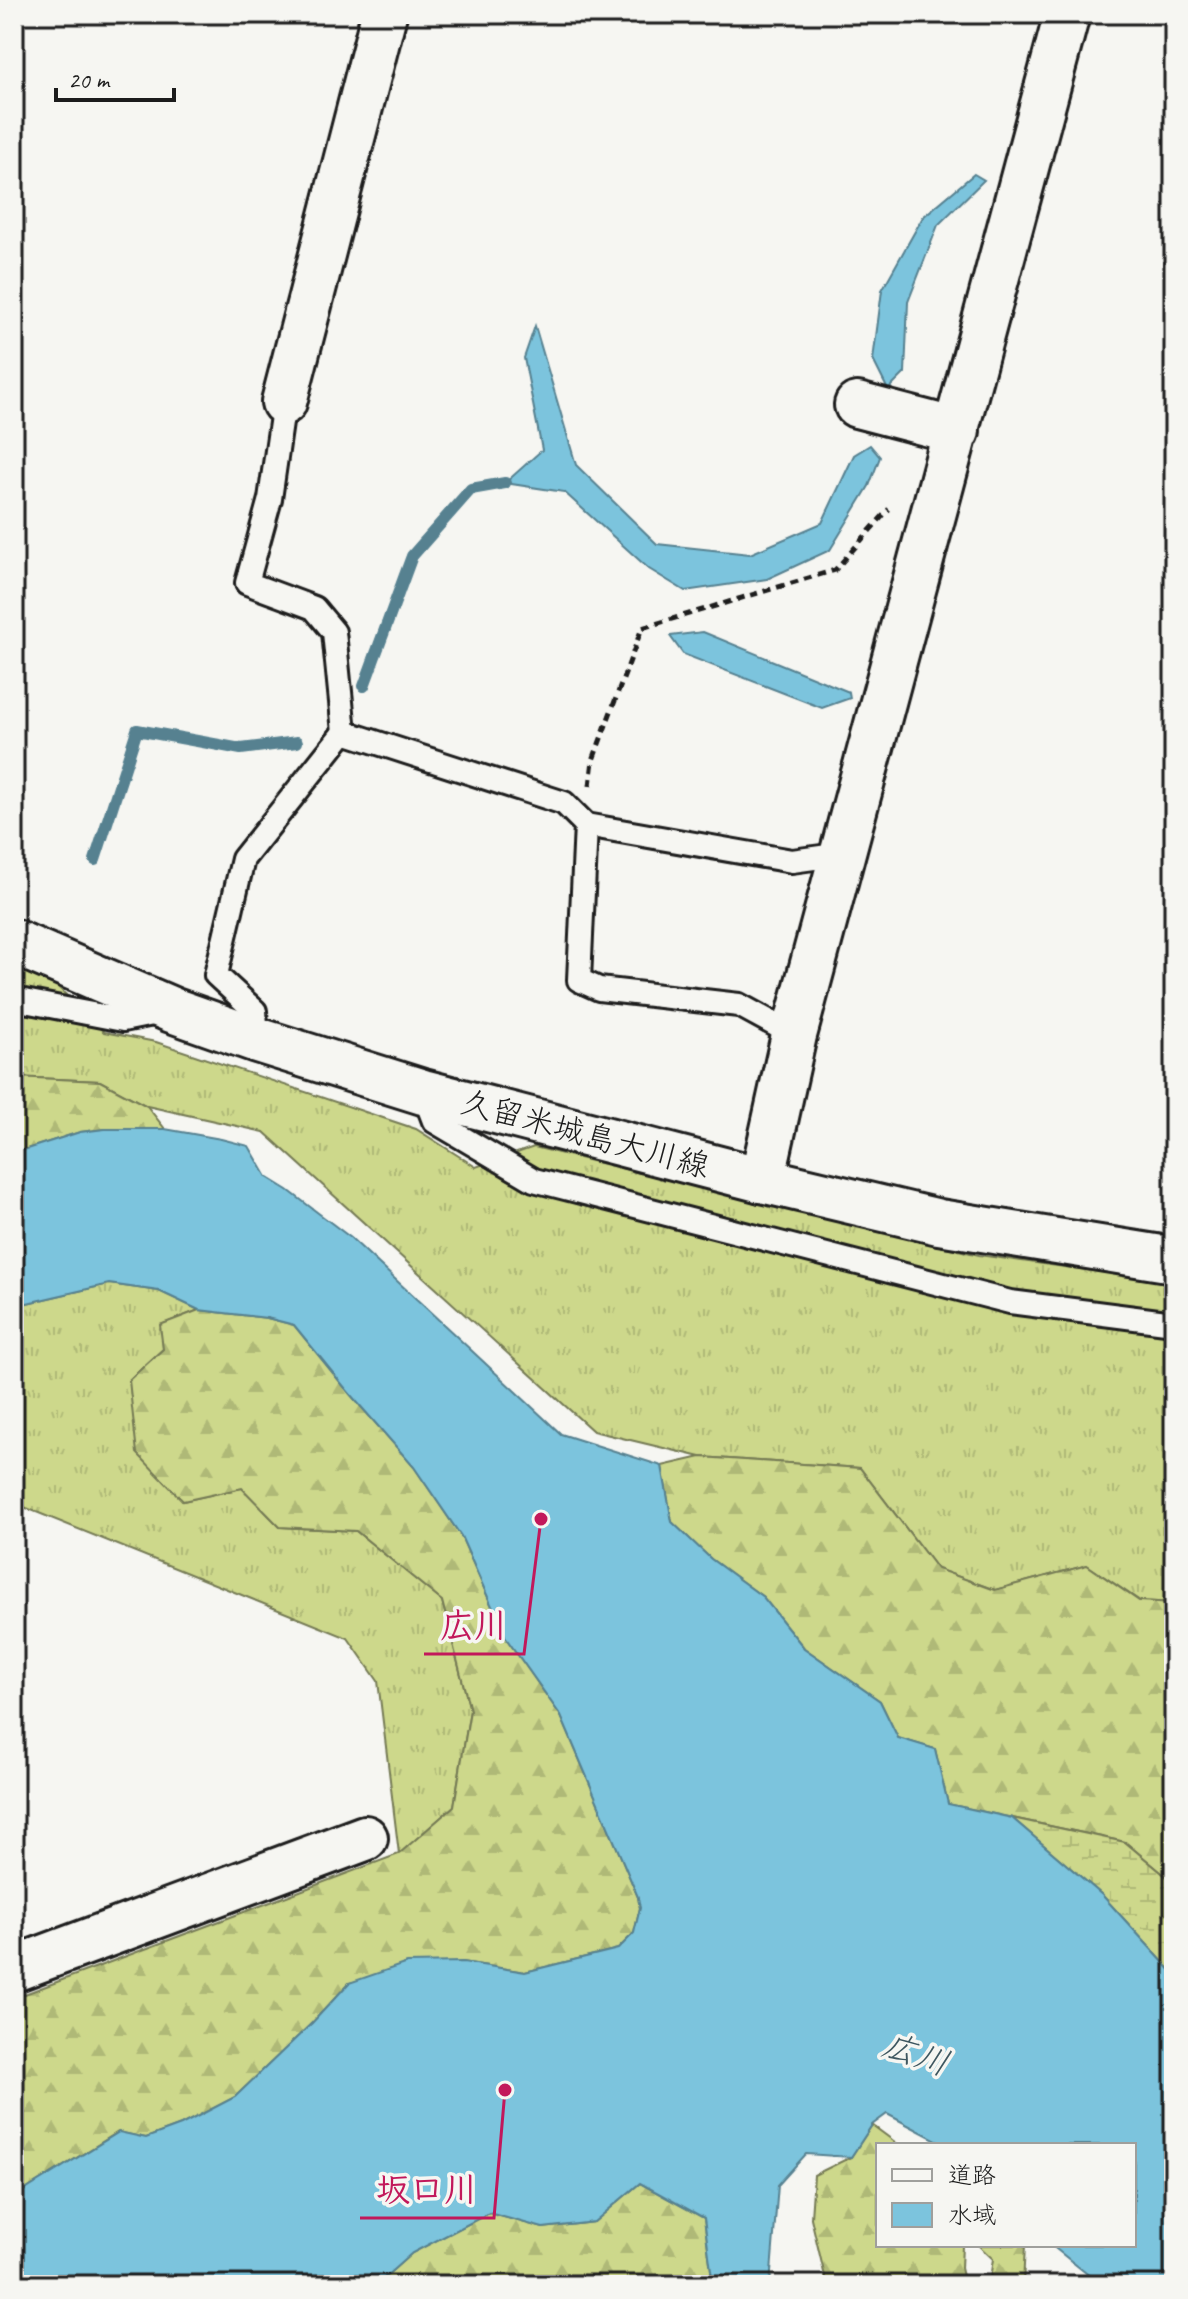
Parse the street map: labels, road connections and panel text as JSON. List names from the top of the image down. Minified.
{"streets":{"street":["久留米城島大川線"]},"water":["広川"],"places":["広川","坂口川"],"legend":["道路","水域"],"scale_bar":"20 m"}
